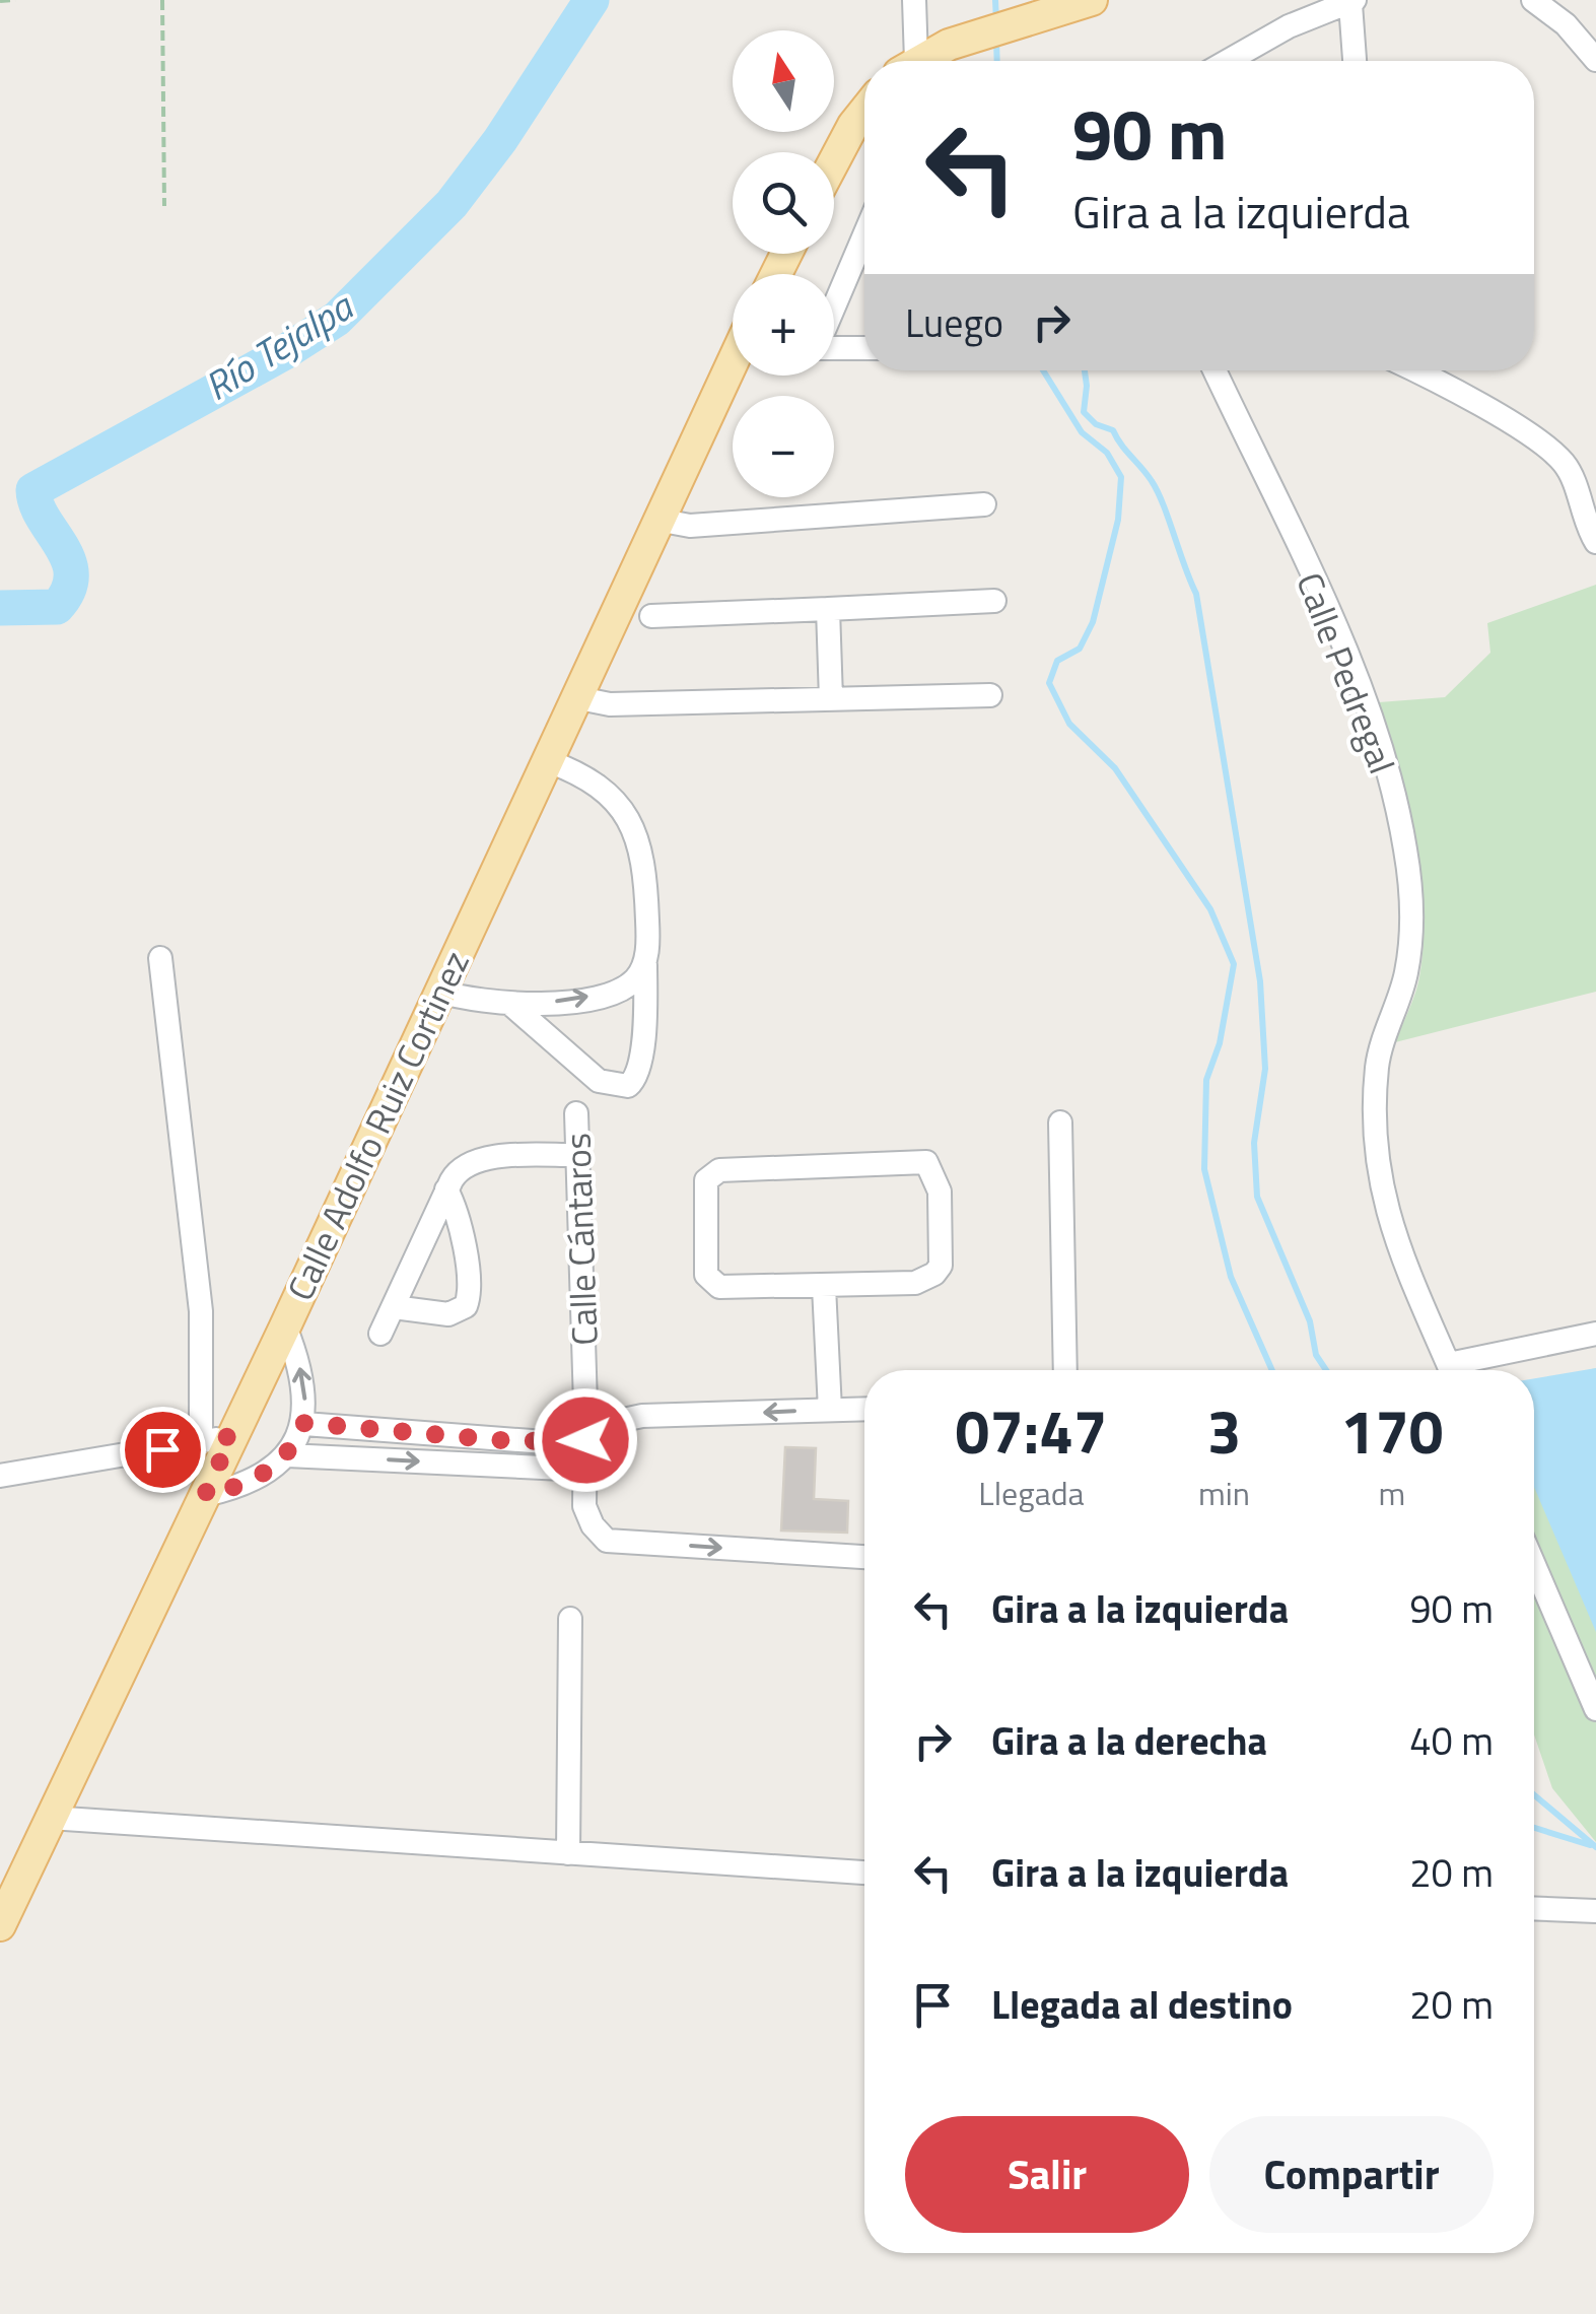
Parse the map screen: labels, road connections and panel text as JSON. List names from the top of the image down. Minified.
{"streets":{"main road":["Calle Adolfo Ruiz Cortinez"],"street":["Calle Pedregal","Calle Cántaros"]},"one_way":["Calle Cántaros"],"water":["Río Tejalpa"],"north":"top","page":{"map_buttons":["+","−"],"turn":["90 m","Gira a la izquierda"],"then":"Luego","eta":["07:47","Llegada","3","min","170","m"],"list":[{"name":"Gira a la izquierda","value":"90 m"},{"name":"Gira a la derecha","value":"40 m"},{"name":"Gira a la izquierda","value":"20 m"},{"name":"Llegada al destino","value":"20 m"}],"buttons":["Salir","Compartir"]}}
